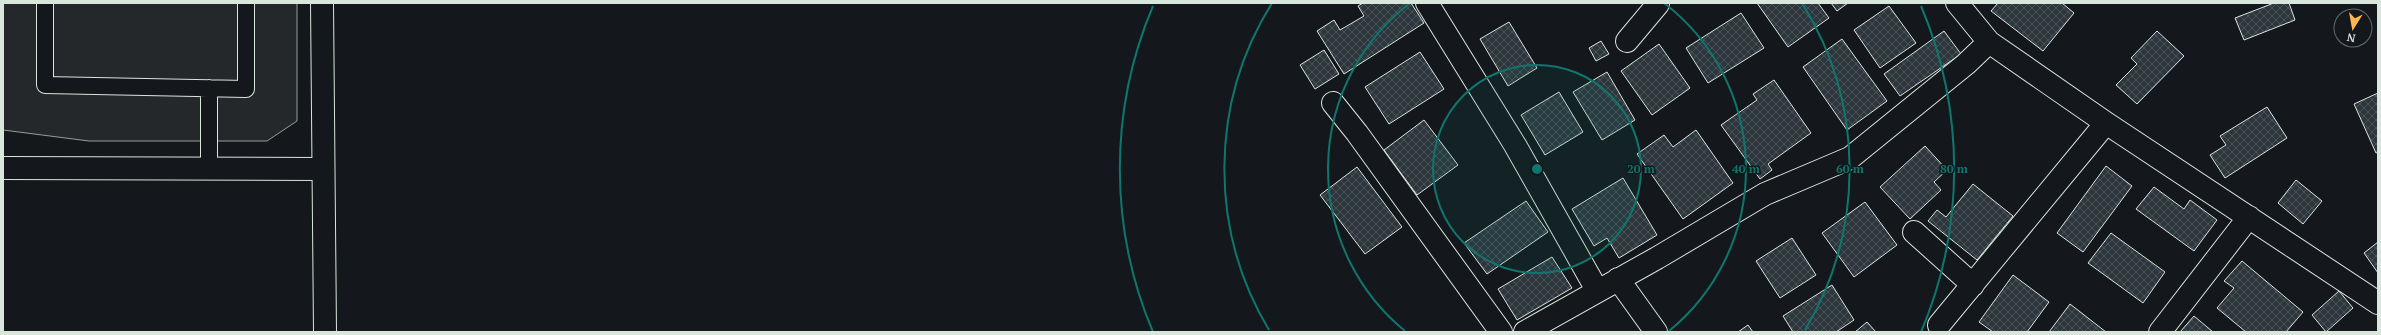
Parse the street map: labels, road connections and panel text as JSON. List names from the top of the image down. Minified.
{"north":"bottom","rings":["20 m","40 m","60 m","80 m"]}
